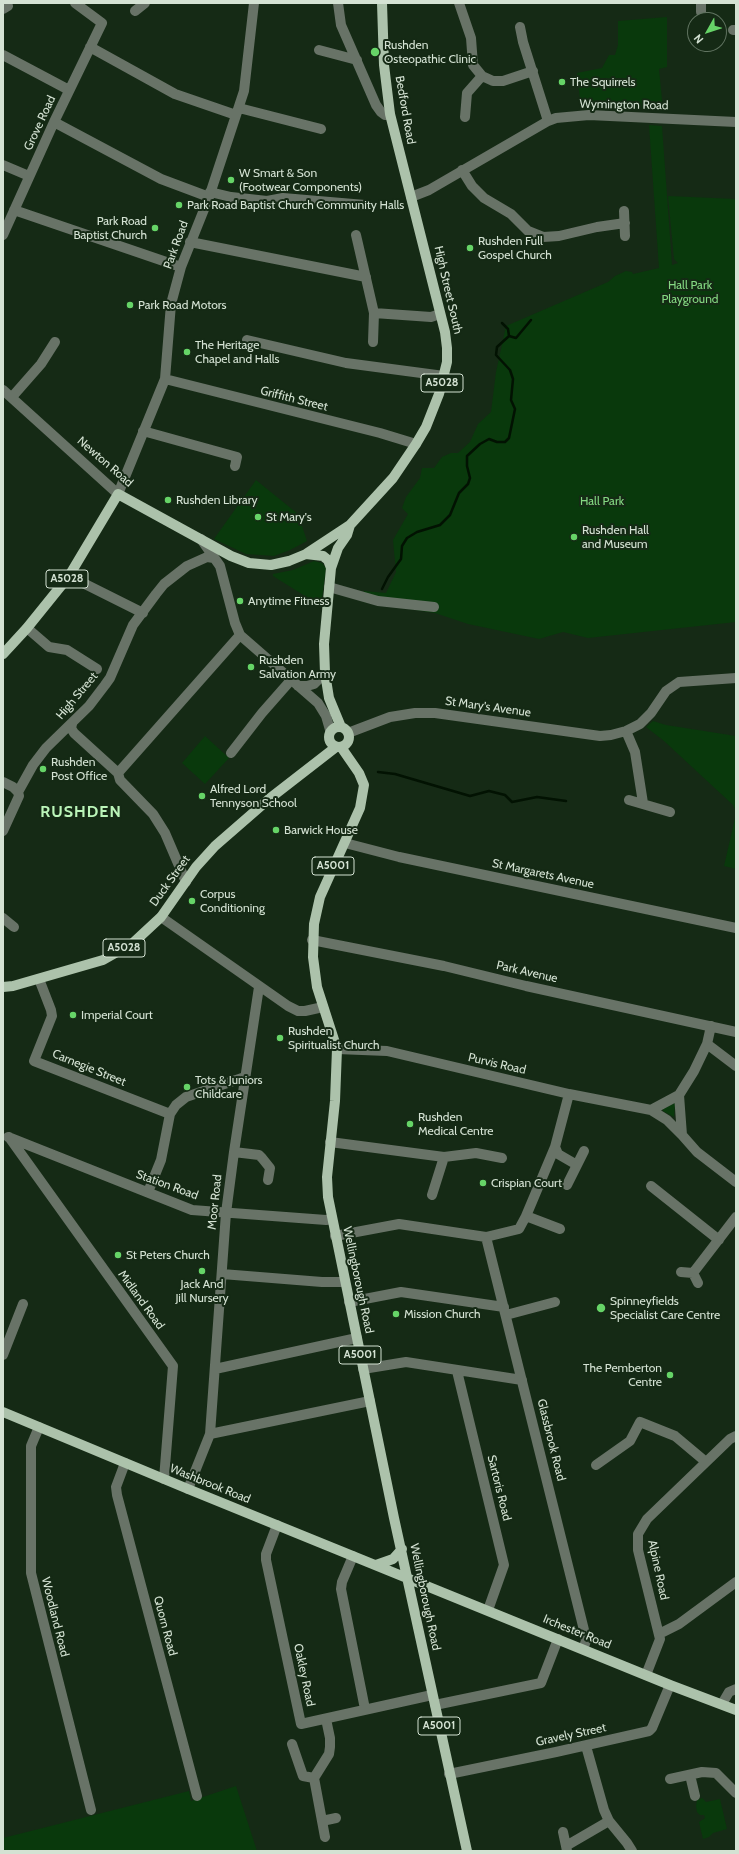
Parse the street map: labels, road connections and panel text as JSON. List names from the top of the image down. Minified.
{"streets":{"main road":["Bedford Road","High Street South","A5028","Newton Road","A5001","Duck Street","Wellingborough Road","Washbrook Road","Irchester Road"],"street":["Wymington Road","Grove Road","Park Road","Griffith Street","High Street","St Mary's Avenue","St Margarets Avenue","Park Avenue","Purvis Road","Carnegie Street","Station Road","Moor Road","Midland Road","Glassbrook Road","Sartoris Road","Alpine Road","Woodland Road","Quorn Road","Oakley Road","Gravely Street"]},"crossings":[["Wymington Road","Bedford Road"],["Wymington Road","High Street South"],["Bedford Road","High Street South"],["Park Road","A5028"],["Park Road","Griffith Street"],["Park Road","Newton Road"],["High Street South","A5028"],["High Street South","Griffith Street"],["A5028","Newton Road"],["A5028","St Mary's Avenue"],["A5028","Duck Street"],["A5028","Wellingborough Road"],["St Mary's Avenue","Duck Street"],["St Mary's Avenue","Wellingborough Road"],["St Margarets Avenue","Wellingborough Road"],["Duck Street","Carnegie Street"],["Duck Street","Wellingborough Road"],["Park Avenue","Wellingborough Road"],["Purvis Road","Wellingborough Road"],["Station Road","Moor Road"],["Station Road","Wellingborough Road"],["Station Road","Midland Road"],["Moor Road","Washbrook Road"],["Wellingborough Road","Washbrook Road"],["Wellingborough Road","Irchester Road"],["Wellingborough Road","Oakley Road"],["Wellingborough Road","Gravely Street"],["Midland Road","Washbrook Road"],["Glassbrook Road","Irchester Road"],["Washbrook Road","Woodland Road"],["Washbrook Road","Quorn Road"],["Washbrook Road","Irchester Road"],["Washbrook Road","Oakley Road"],["Sartoris Road","Irchester Road"],["Alpine Road","Irchester Road"],["Irchester Road","Gravely Street"]],"districts":["RUSHDEN"],"parks":["Hall Park Playground","Hall Park"],"places":["Rushden Osteopathic Clinic","The Squirrels","W Smart & Son (Footwear Components)","Park Road Baptist Church Community Halls","Park Road Baptist Church","Rushden Full Gospel Church","Park Road Motors","The Heritage Chapel and Halls","Rushden Library","St Mary's","Rushden Hall and Museum","Anytime Fitness","Rushden Salvation Army","Rushden Post Office","Alfred Lord Tennyson School","Barwick House","Corpus Conditioning","Imperial Court","Rushden Spiritualist Church","Tots & Juniors Childcare","Rushden Medical Centre","Crispian Court","St Peters Church","Jack And Jill Nursery","Spinneyfields Specialist Care Centre","Mission Church","The Pemberton Centre"],"north":"bottom left"}
